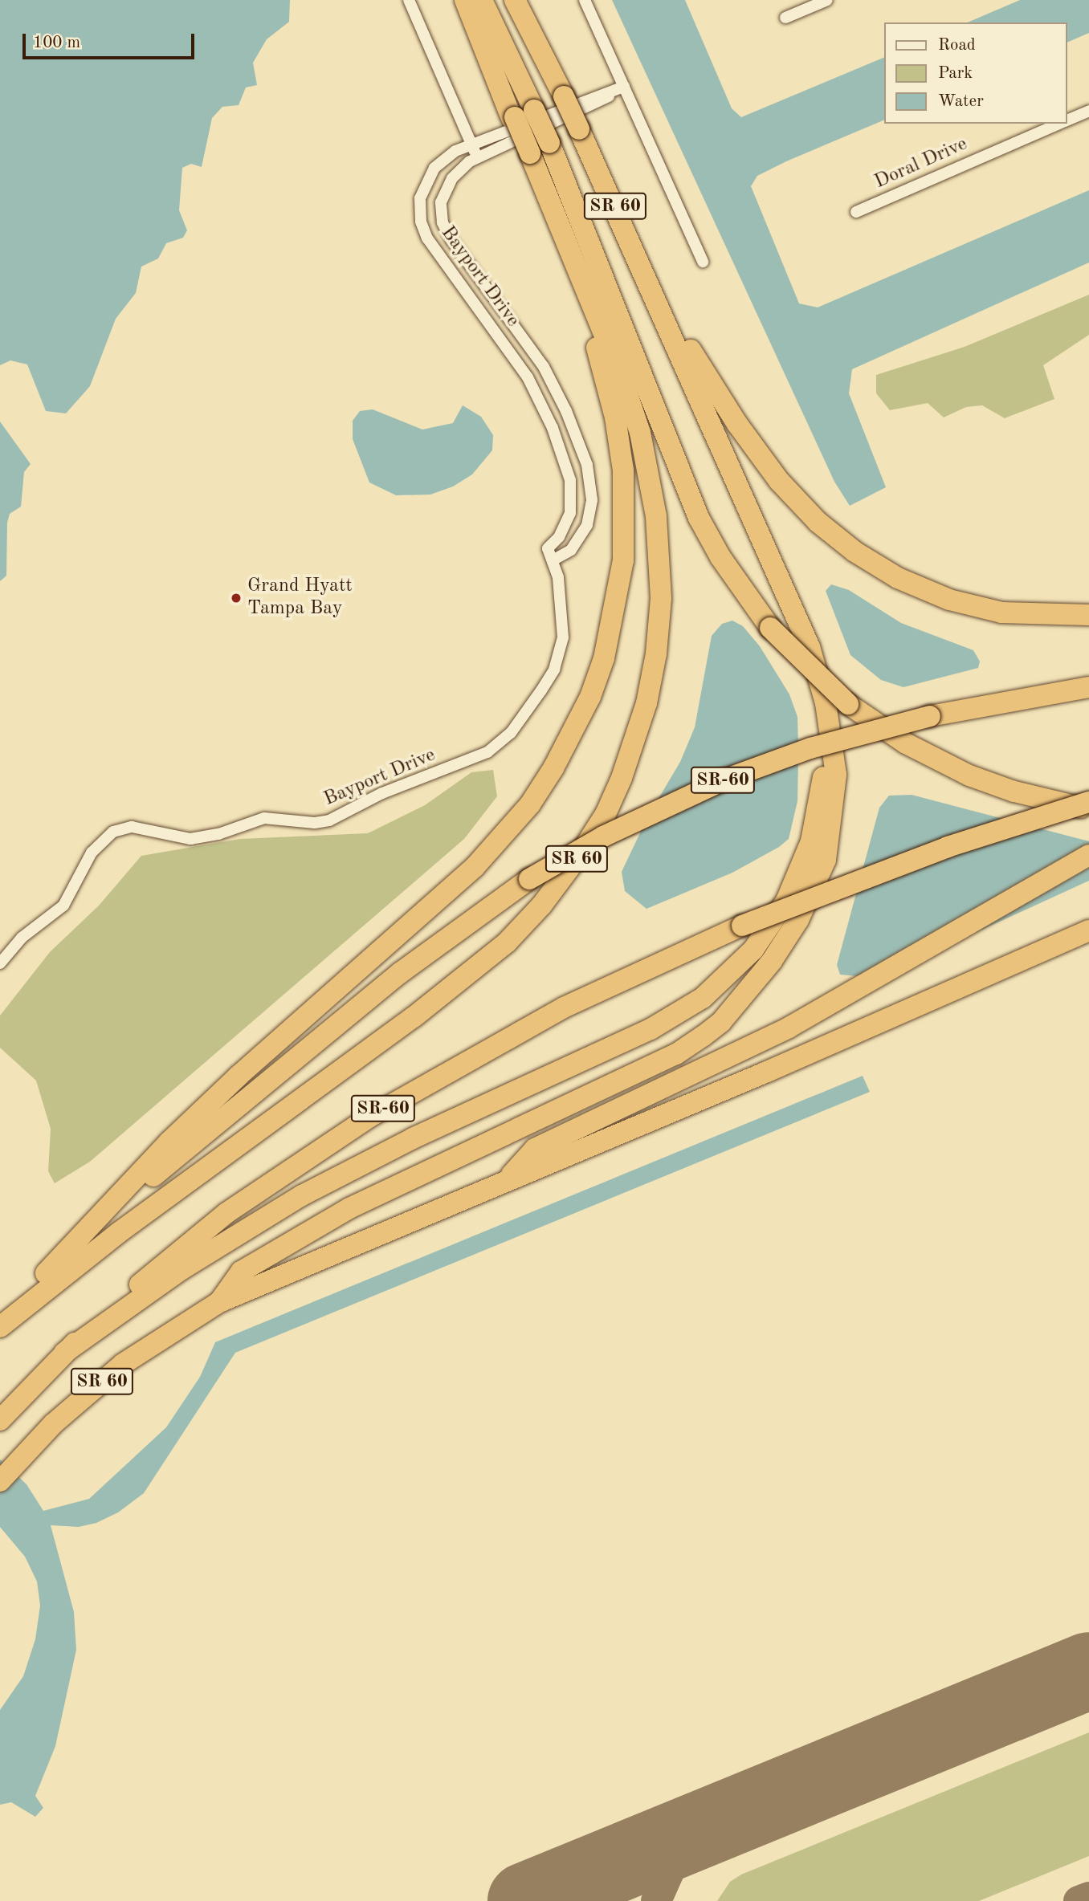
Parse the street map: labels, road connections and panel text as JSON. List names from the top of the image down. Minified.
{"streets":{"highway":["SR 60","SR-60"],"street":["Doral Drive","Bayport Drive"]},"crossings":[["SR 60","SR-60"]],"places":["Grand Hyatt Tampa Bay"],"legend":["Road","Park","Water"],"scale_bar":"100 m"}
